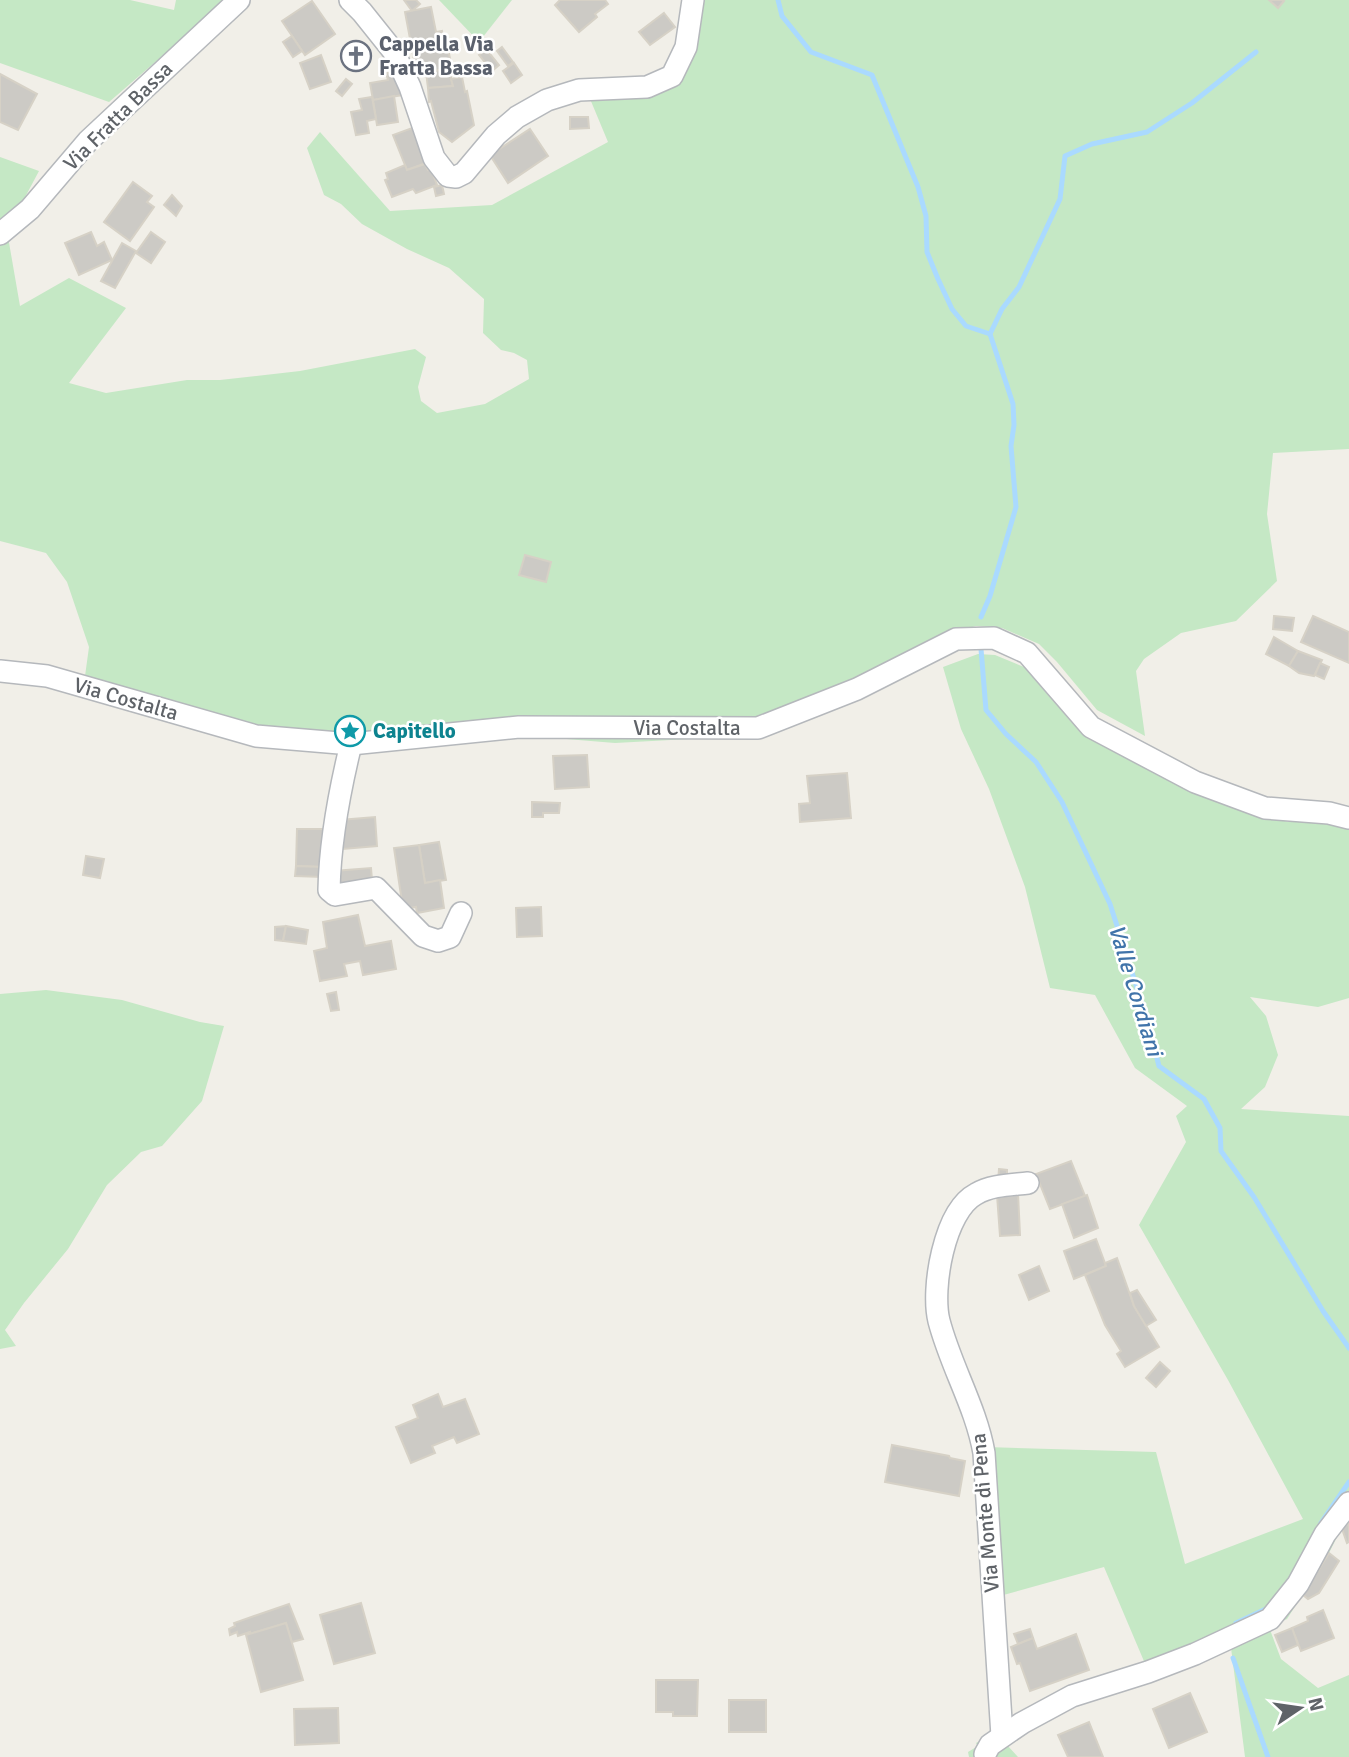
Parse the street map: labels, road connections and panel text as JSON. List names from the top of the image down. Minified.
{"streets":{"street":["Via Fratta Bassa","Via Costalta","Via Monte di Pena"]},"water":["Valle Cordiani"],"places":{"church":["Cappella Via Fratta Bassa"],"place":["Capitello"]},"north":"right"}
